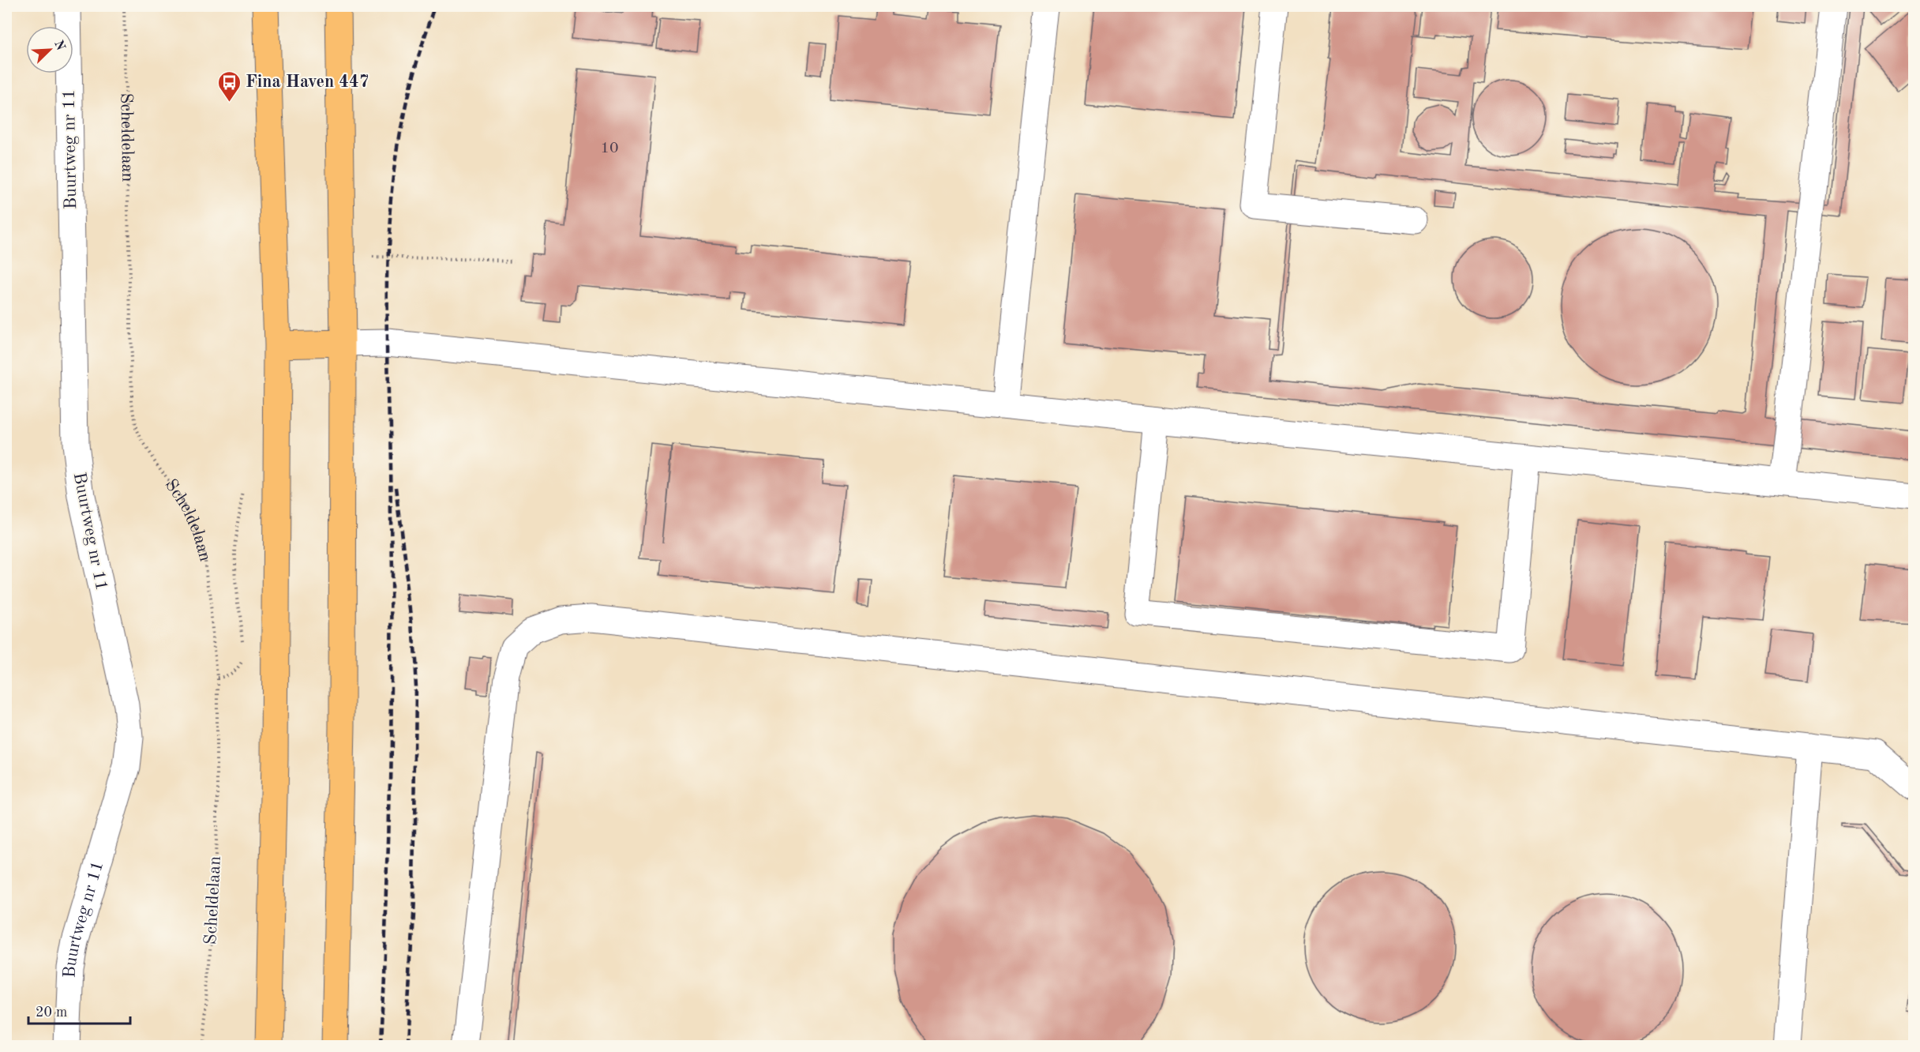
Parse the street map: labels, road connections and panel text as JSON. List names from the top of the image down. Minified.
{"streets":{"lane":["Buurtweg nr 11"],"path":["Scheldelaan"]},"places":{"bus stop":["Fina Haven 447"]},"house_numbers":["10"],"scale_bar":"20 m","north":"top right"}
